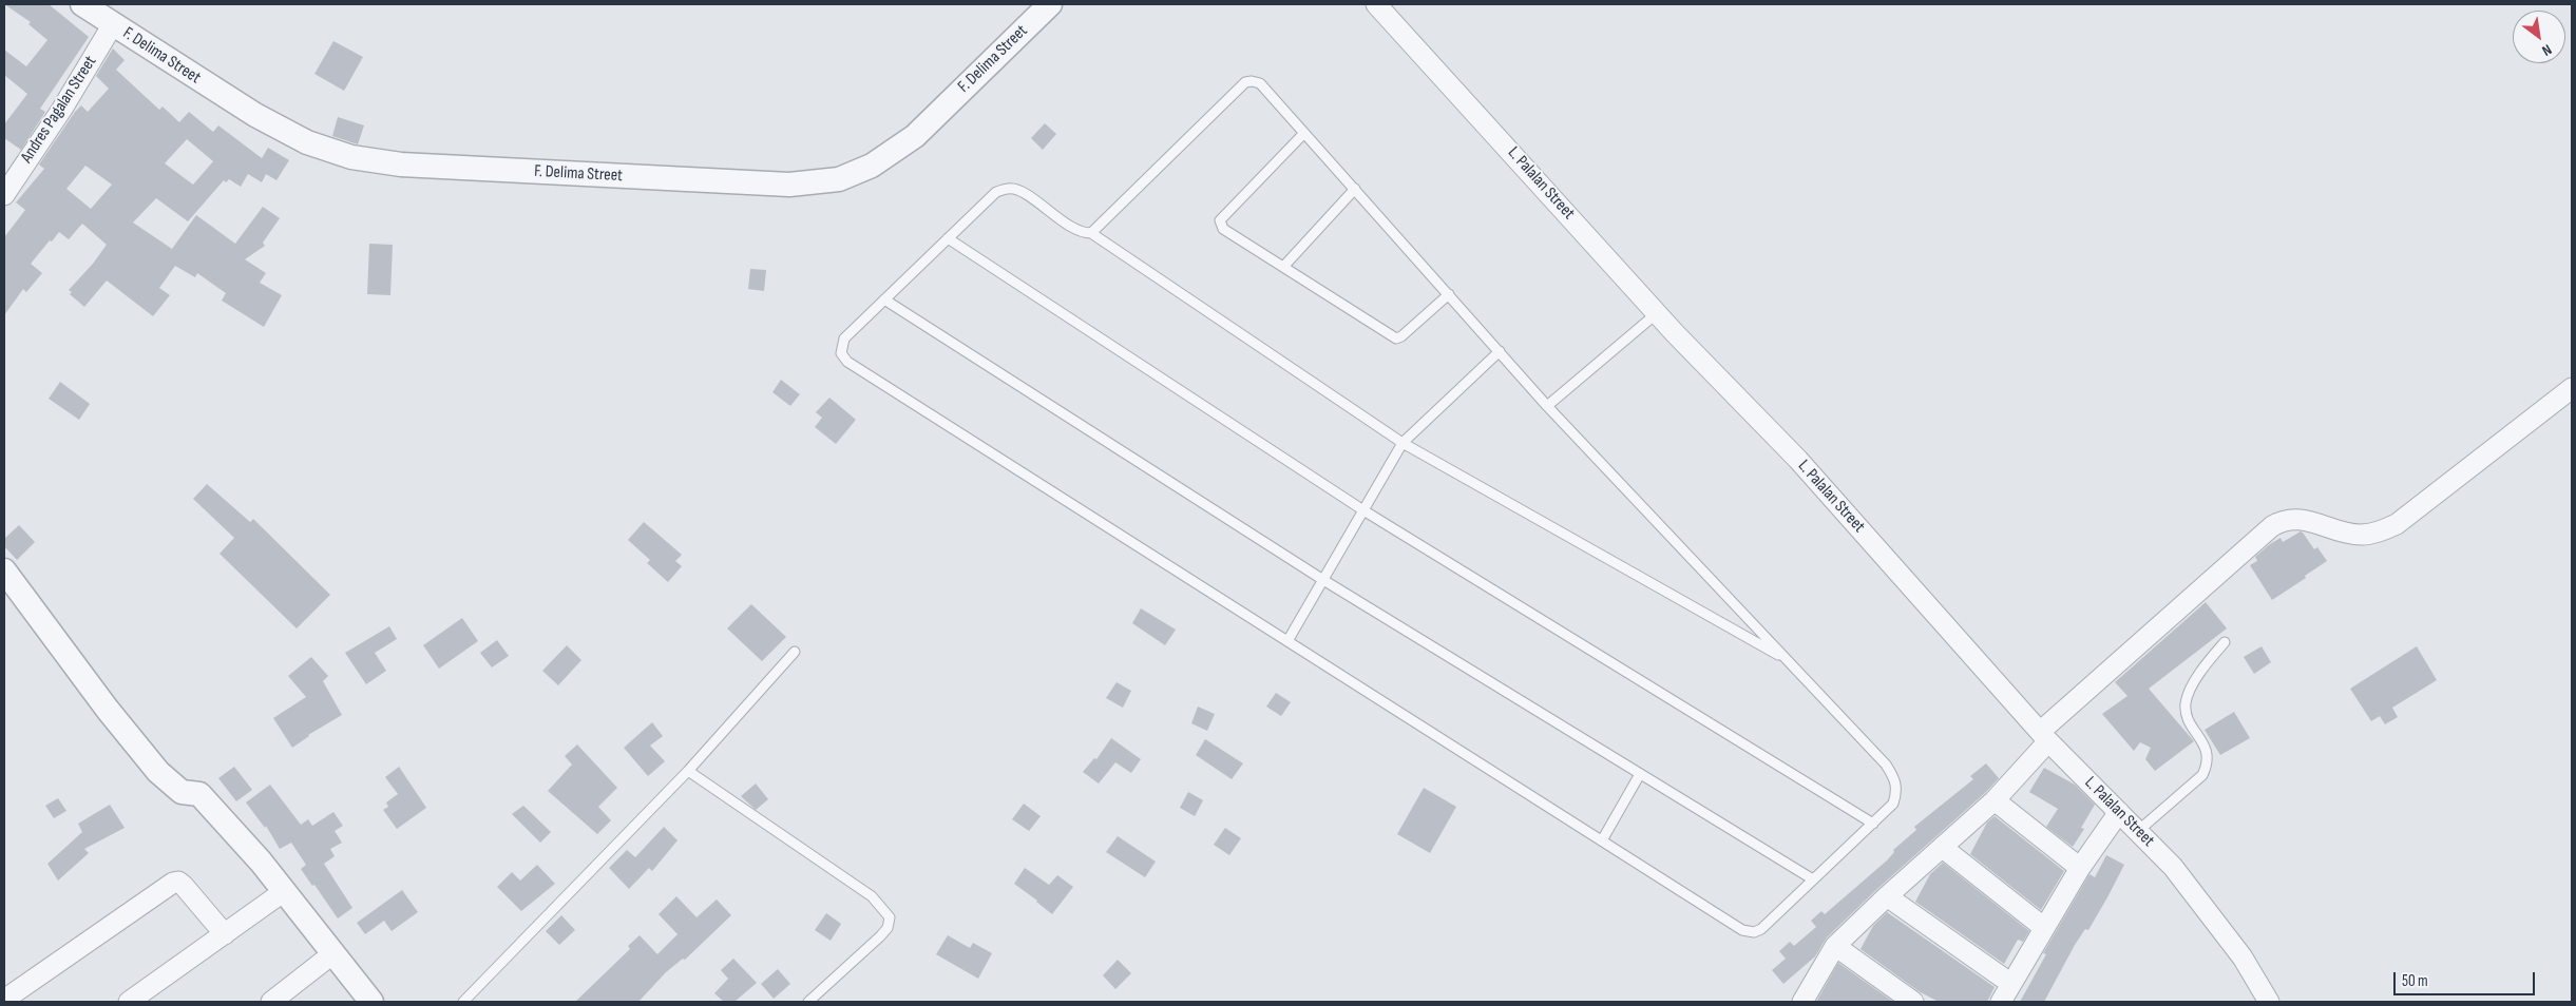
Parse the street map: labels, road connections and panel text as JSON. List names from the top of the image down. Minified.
{"streets":{"street":["F. Delima Street","Andres Pagalan Street","L. Palalan Street"]},"crossings":[["F. Delima Street","Andres Pagalan Street"]],"scale_bar":"50 m","north":"bottom right"}
